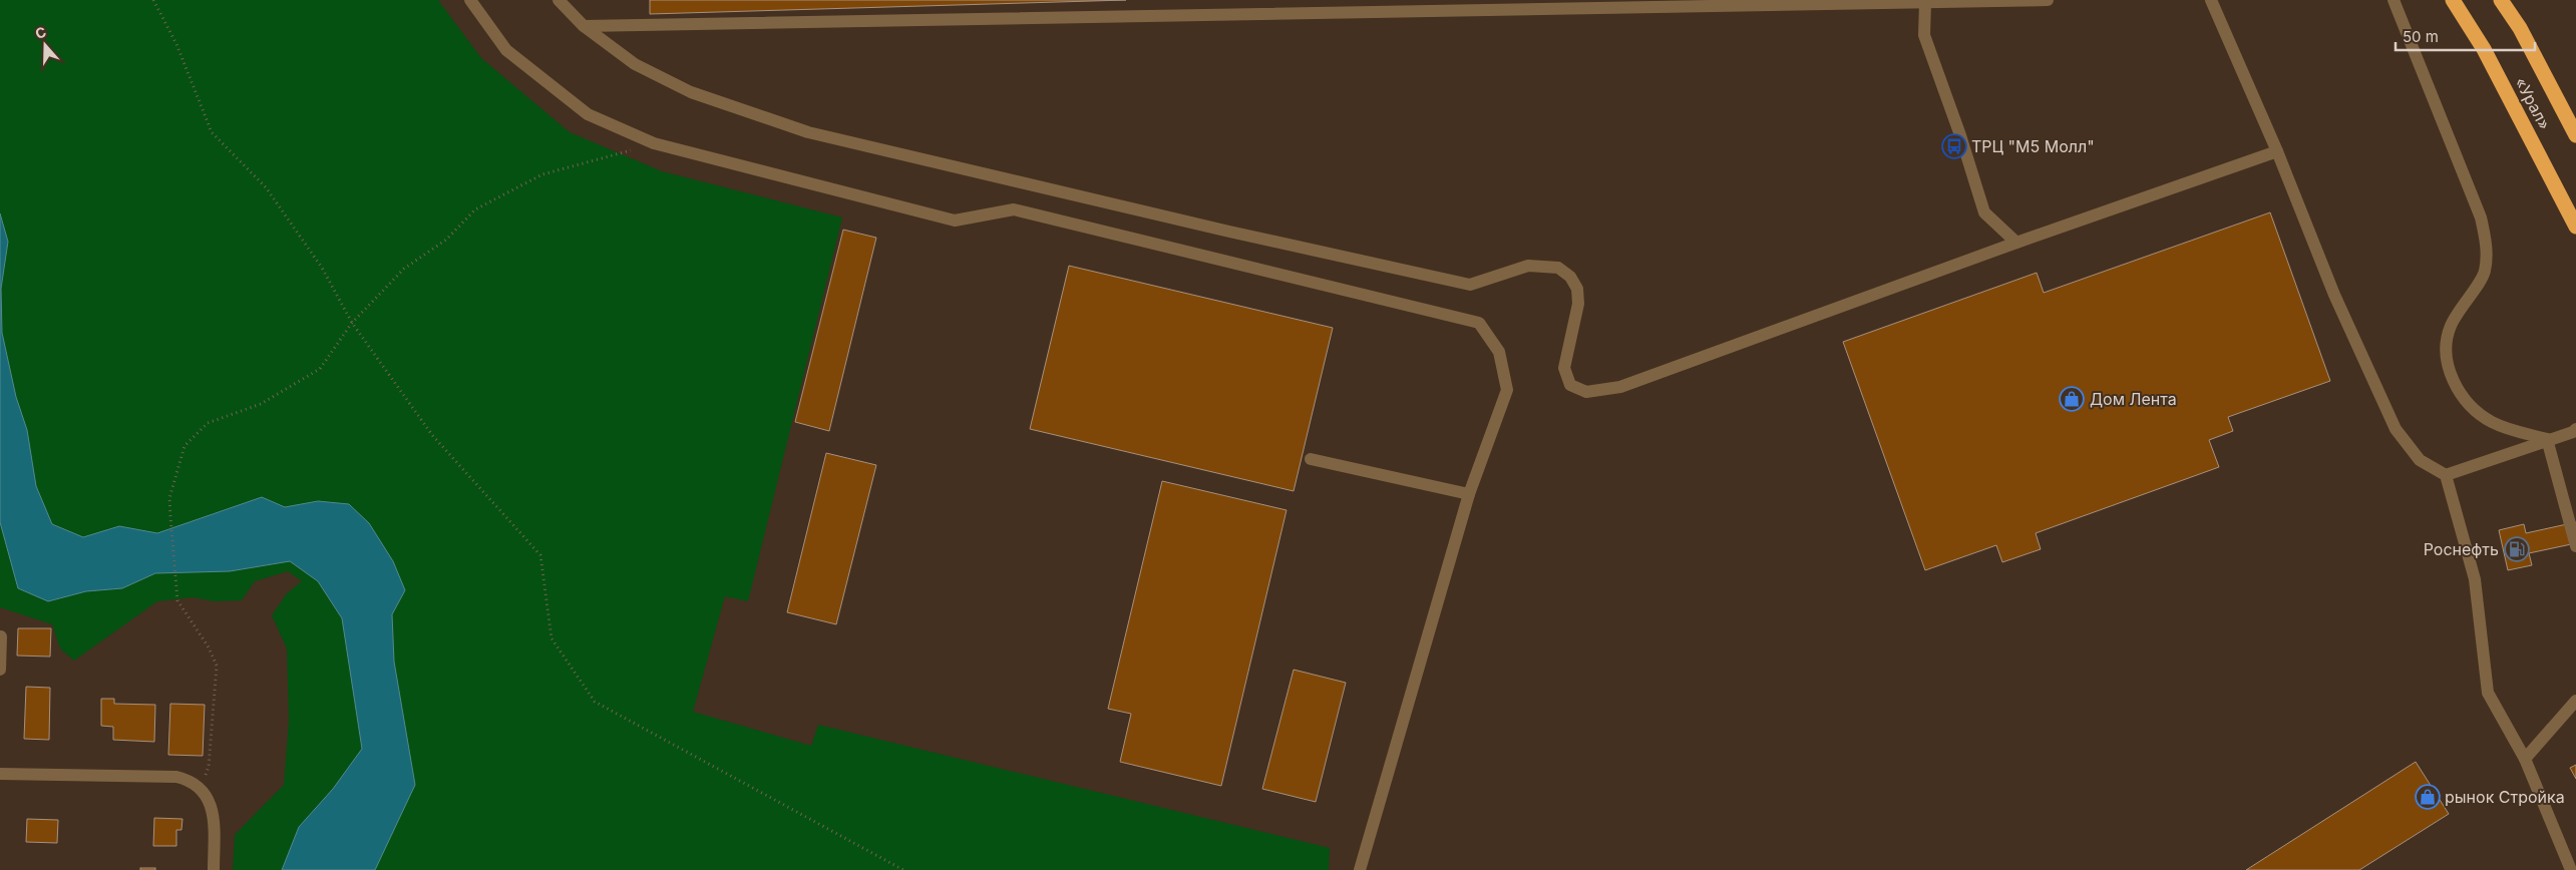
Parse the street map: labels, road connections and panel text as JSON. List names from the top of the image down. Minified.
{"streets":{"highway":["«Урал»"]},"places":{"bus stop":["ТРЦ \"М5 Молл\""],"shop":["Дом Лента","рынок Стройка"],"fuel station":["Роснефть"]},"scale_bar":"50 m","north":"top"}
